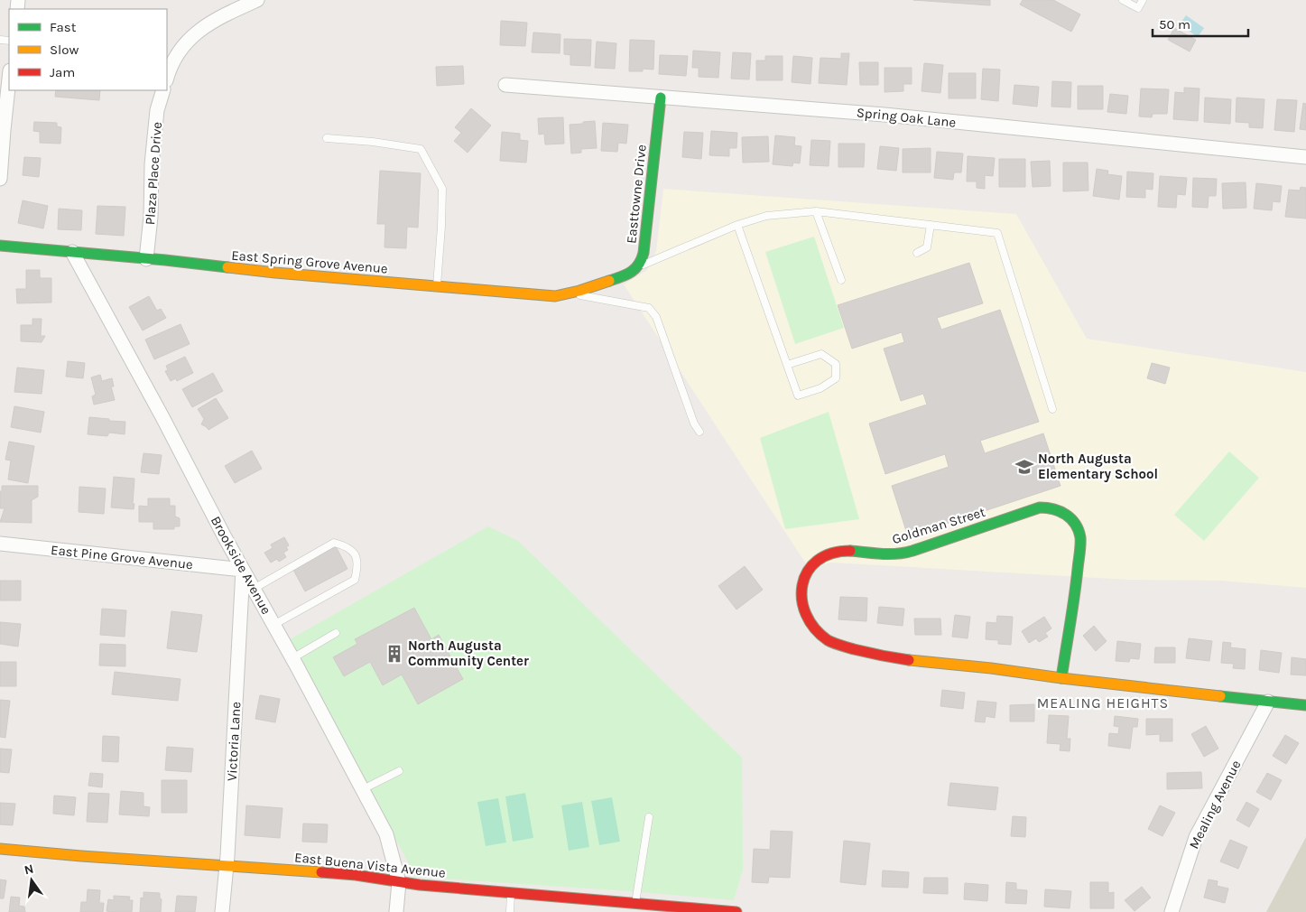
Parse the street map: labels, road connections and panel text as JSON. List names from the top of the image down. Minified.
{"streets":{"street":["Spring Oak Lane","Plaza Place Drive","Easttowne Drive","East Spring Grove Avenue","Goldman Street","East Pine Grove Avenue","Brookside Avenue","Victoria Lane","Mealing Avenue","East Buena Vista Avenue"]},"crossings":[["Spring Oak Lane","Easttowne Drive"],["Plaza Place Drive","East Spring Grove Avenue"],["Easttowne Drive","East Spring Grove Avenue"],["East Spring Grove Avenue","Brookside Avenue"],["Goldman Street","Mealing Avenue"],["East Pine Grove Avenue","Brookside Avenue"],["East Pine Grove Avenue","Victoria Lane"],["Brookside Avenue","Victoria Lane"],["Brookside Avenue","East Buena Vista Avenue"],["Victoria Lane","East Buena Vista Avenue"]],"districts":["MEALING HEIGHTS"],"places":{"school or university":["North Augusta Elementary School"],"building":["North Augusta Community Center"]},"legend":["Fast","Slow","Jam"],"scale_bar":"50 m","north":"top"}
